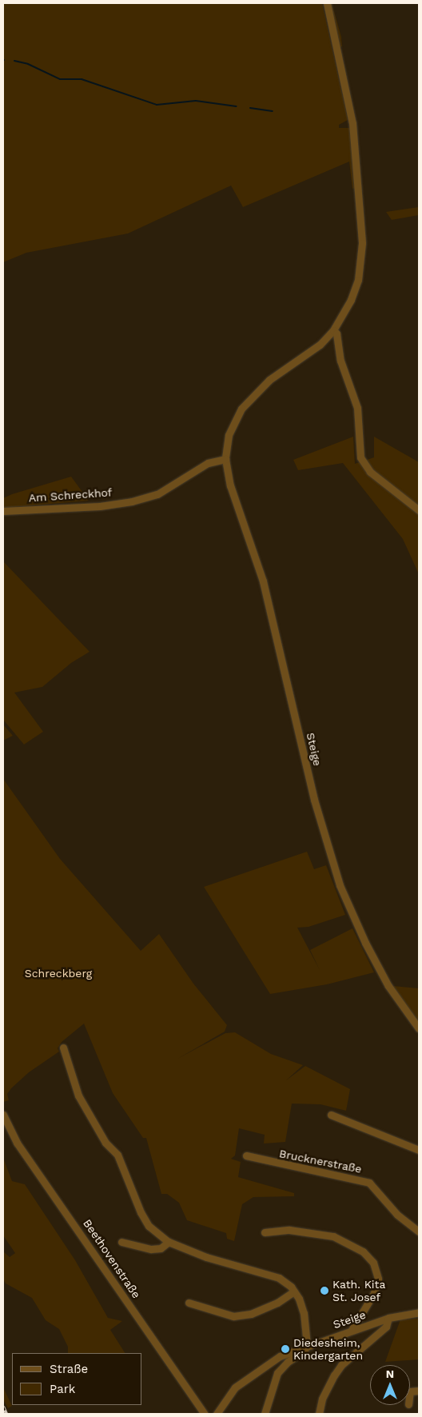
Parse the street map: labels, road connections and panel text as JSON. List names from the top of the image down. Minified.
{"streets":{"street":["Am Schreckhof","Steige","Brucknerstraße","Beethovenstraße"]},"crossings":[["Am Schreckhof","Steige"]],"parks":["Schreckberg"],"places":["Kath. Kita St. Josef","Diedesheim, Kindergarten"],"legend":["Straße","Park"],"north":"top"}
